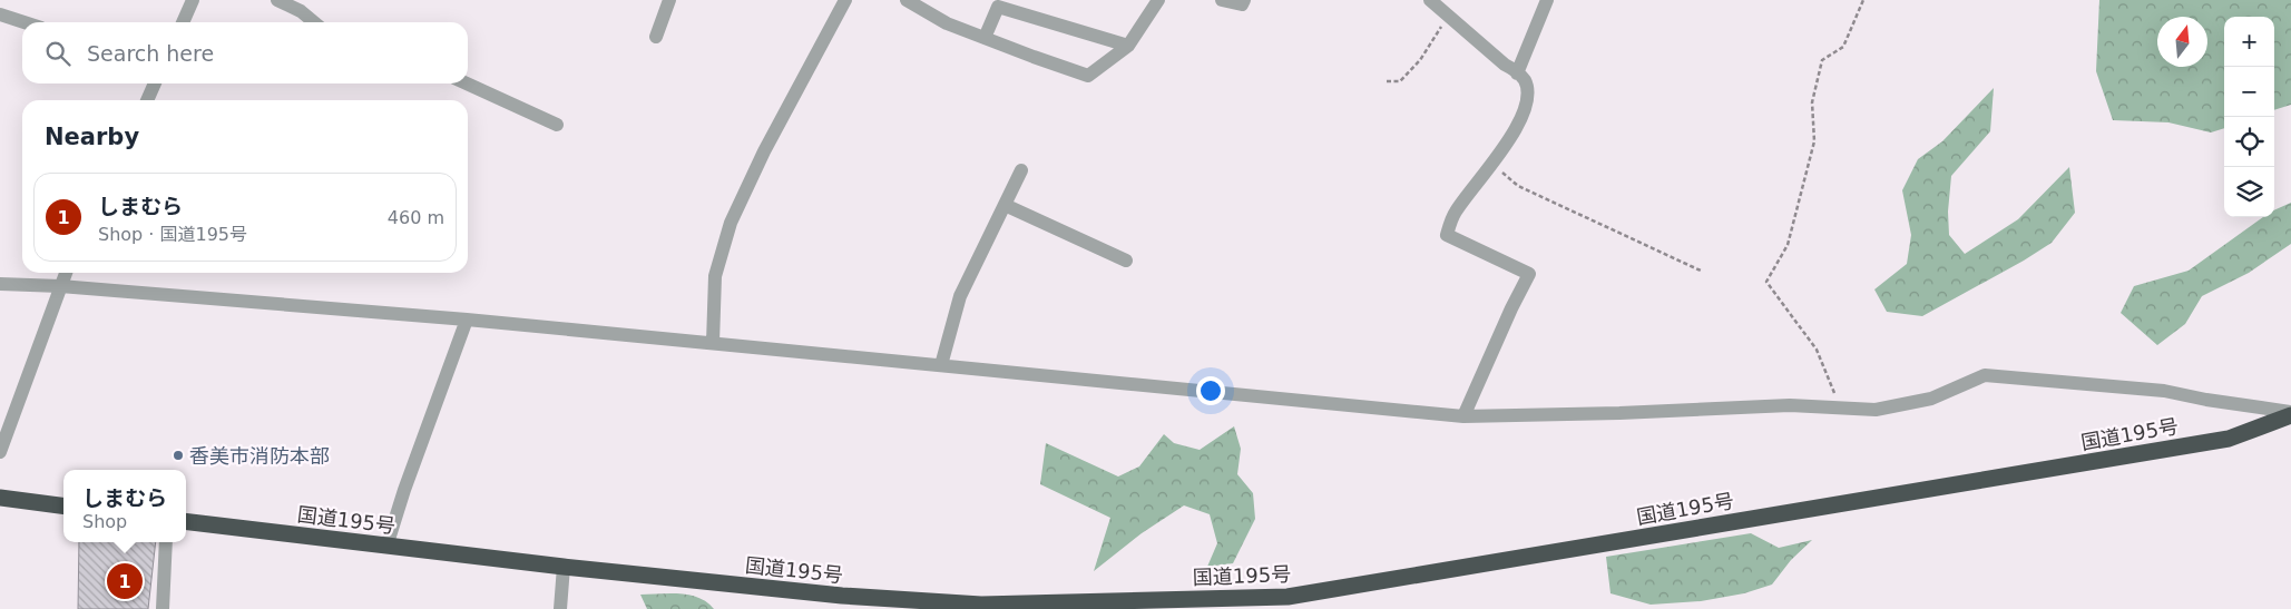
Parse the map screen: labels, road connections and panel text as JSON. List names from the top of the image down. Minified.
{"streets":{"highway":["国道195号"]},"places":["香美市消防本部"],"north":"top","page":{"map_buttons":["+","−"],"search":"Search here","heading":"Nearby","list":[{"mark":"1","name":"しまむら","note":"Shop · 国道195号","value":"460 m"}],"popup":["しまむら","Shop"],"pins":"1"}}
